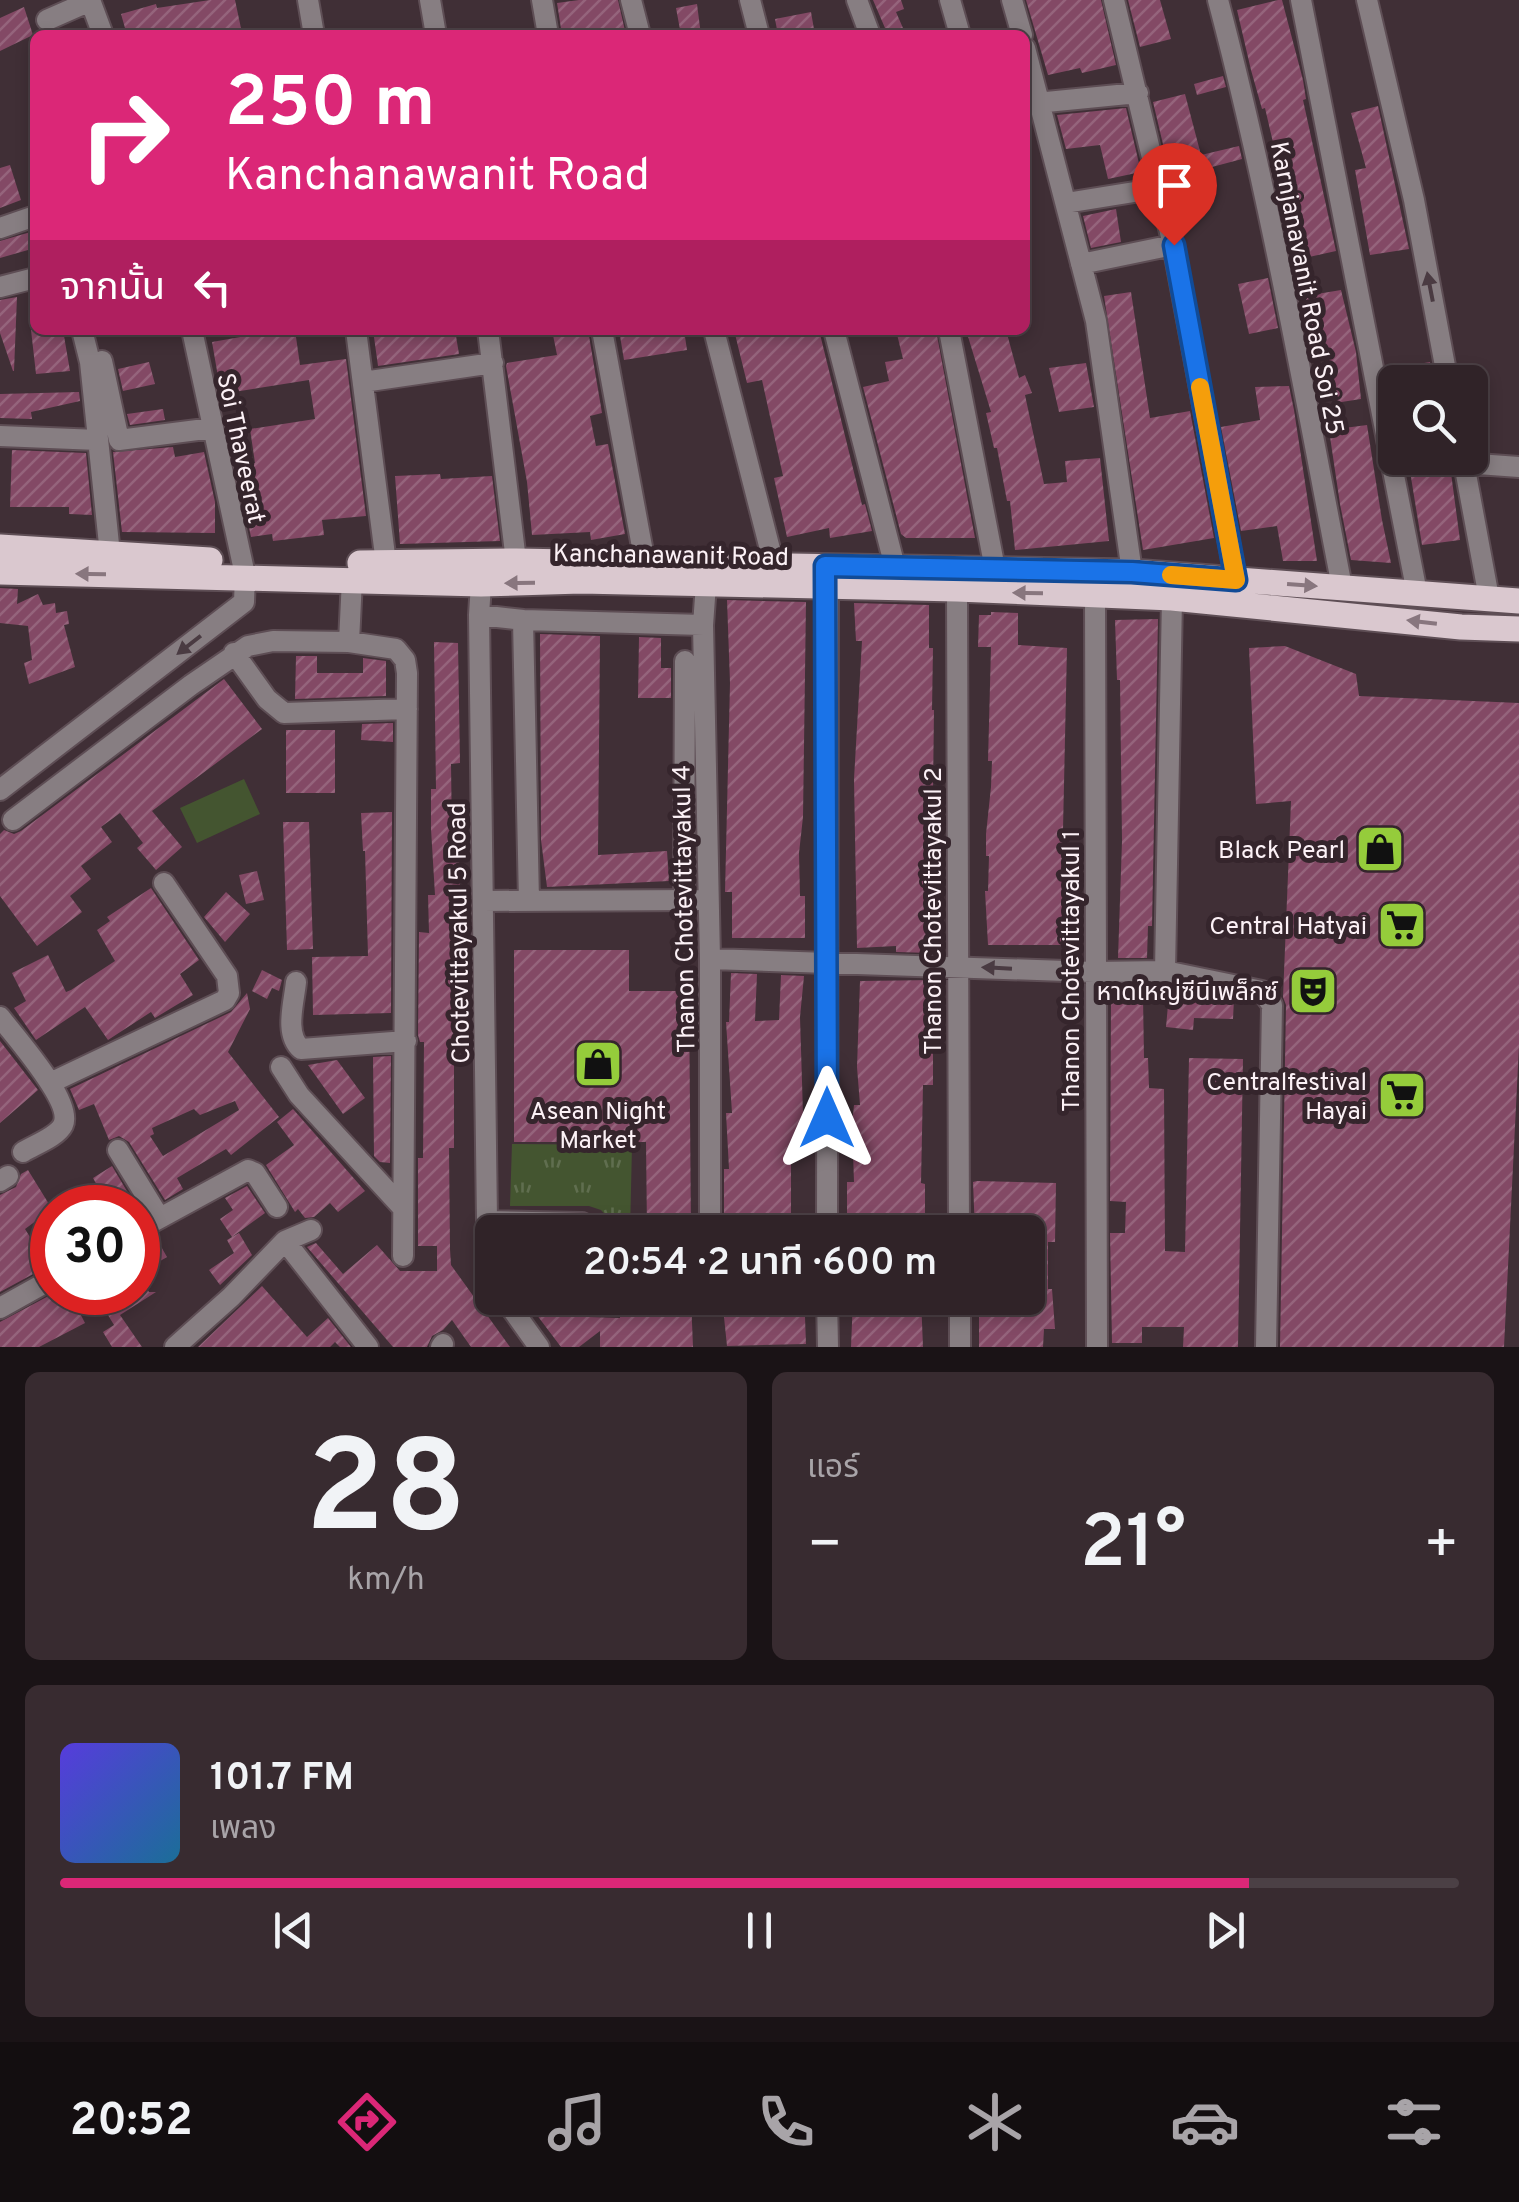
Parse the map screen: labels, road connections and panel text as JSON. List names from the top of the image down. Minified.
{"streets":{"main road":["Kanchanawanit Road"],"street":["Karnjanavanit Road Soi 25","Soi Thaveerat","Thanon Chotevittayakul 4","Thanon Chotevittayakul 2","Chotevittayakul 5 Road","Thanon Chotevittayakul 1"]},"crossings":[["Karnjanavanit Road Soi 25","Kanchanawanit Road"],["Soi Thaveerat","Kanchanawanit Road"],["Kanchanawanit Road","Thanon Chotevittayakul 4"],["Kanchanawanit Road","Thanon Chotevittayakul 2"],["Kanchanawanit Road","Chotevittayakul 5 Road"],["Kanchanawanit Road","Thanon Chotevittayakul 1"]],"places":{"shop":["Black Pearl","Asean Night Market"],"supermarket":["Central Hatyai","Centralfestival Hayai"],"theatre":["หาดใหญ่ซีนีเพล็กซ์"]},"page":{"turn":["250 m","Kanchanawanit Road"],"then":"จากนั้น","limit":"30","trip":"20:54 · 2 นาที · 600 m","tile":[["28","km/h"],"แอร์"],"heat":["−","21°","+"],"song":["101.7 FM","เพลง"],"tabs":"20:52"}}
